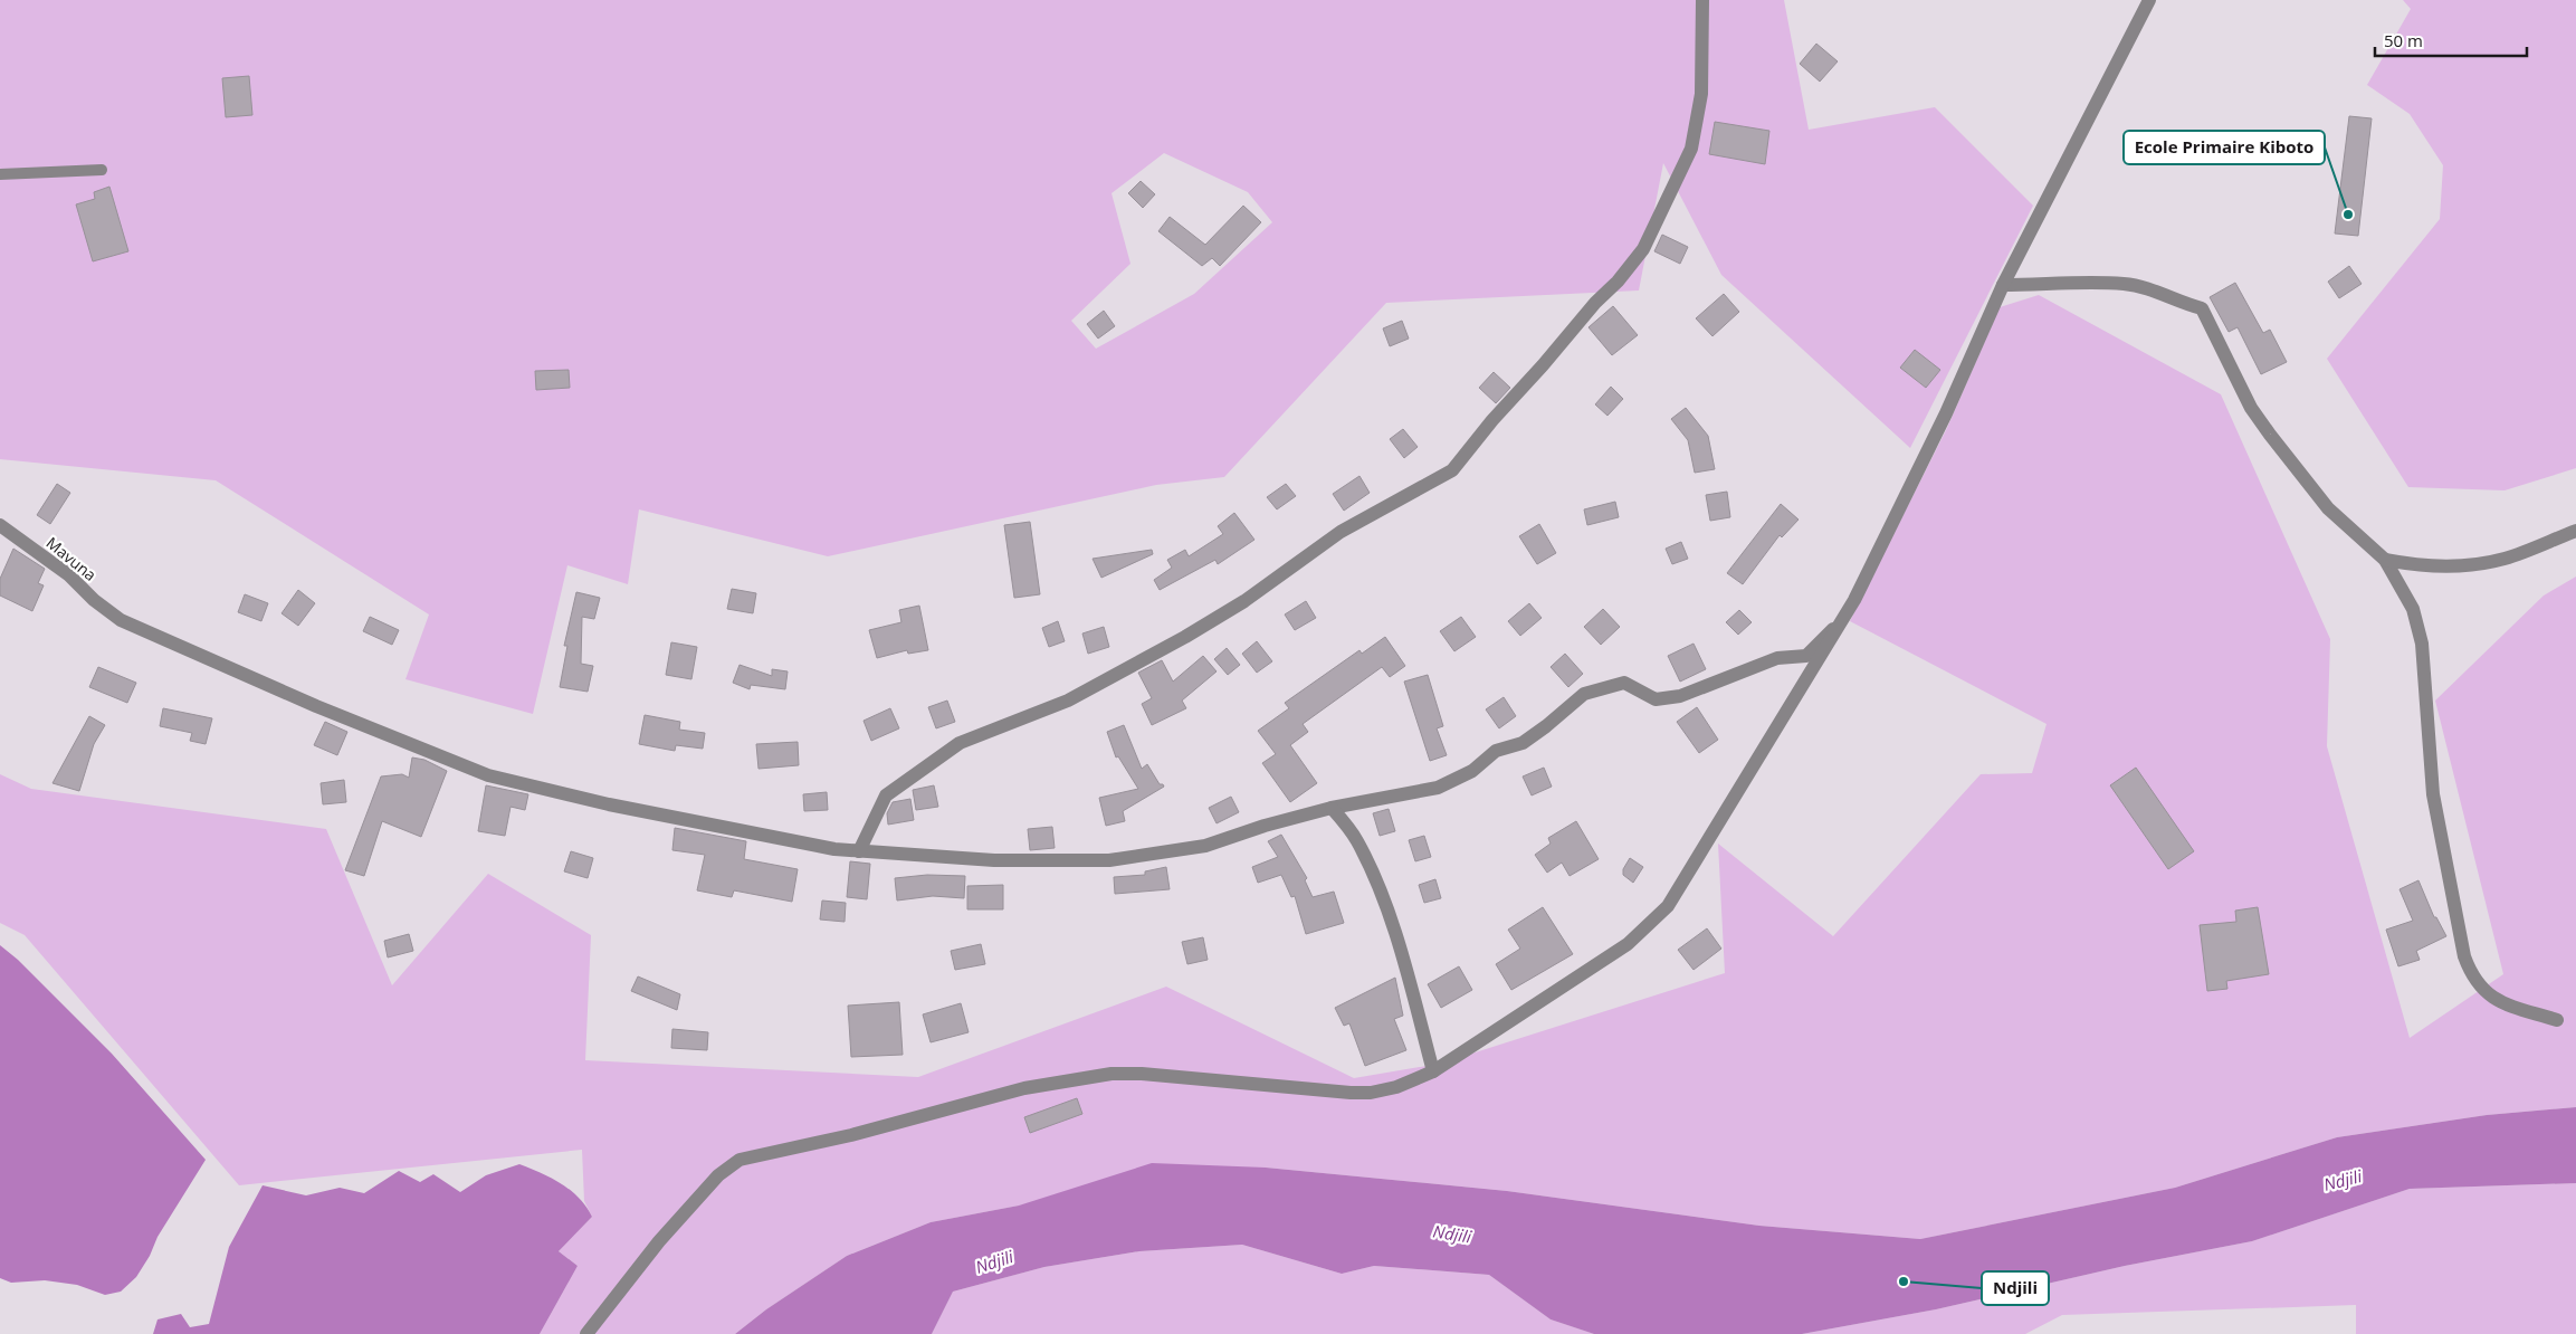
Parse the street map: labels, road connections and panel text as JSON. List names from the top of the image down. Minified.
{"streets":{"street":["Mavuna"]},"water":["Ndjili"],"places":["Ecole Primaire Kiboto","Ndjili"],"scale_bar":"50 m"}
